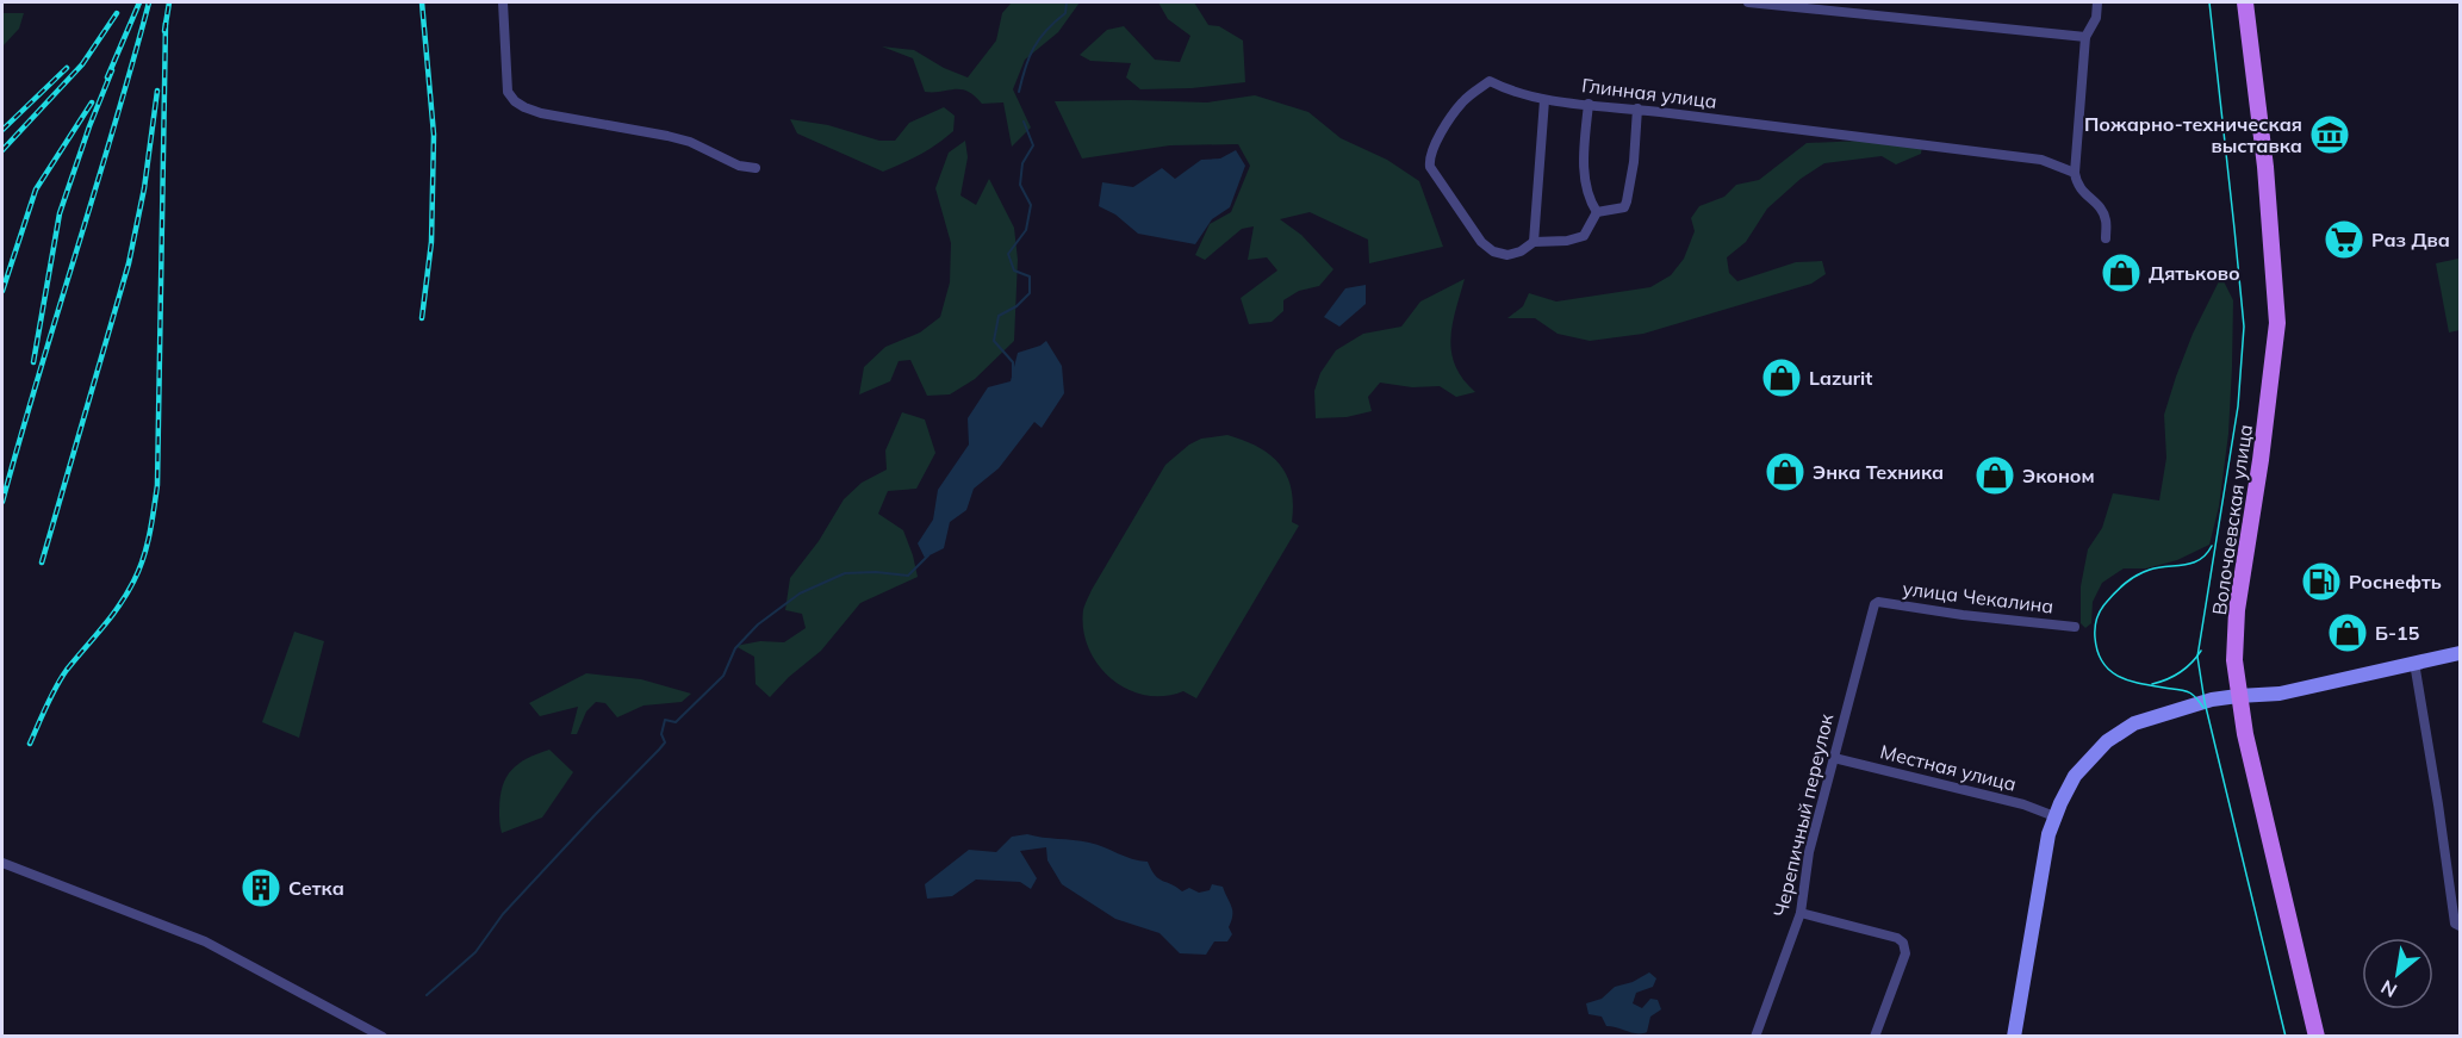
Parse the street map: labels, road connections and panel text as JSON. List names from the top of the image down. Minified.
{"streets":{"main road":["Волочаевская улица"],"street":["Глинная улица","улица Чекалина","Местная улица","Черепичный переулок"]},"crossings":[["улица Чекалина","Черепичный переулок"],["Местная улица","Черепичный переулок"]],"places":{"museum":["Пожарно-техническая выставка"],"supermarket":["Раз Два"],"shop":["Дятьково","Lazurit","Энка Техника","Эконом","Б-15"],"fuel station":["Роснефть"],"building":["Сетка"]},"north":"bottom left"}
